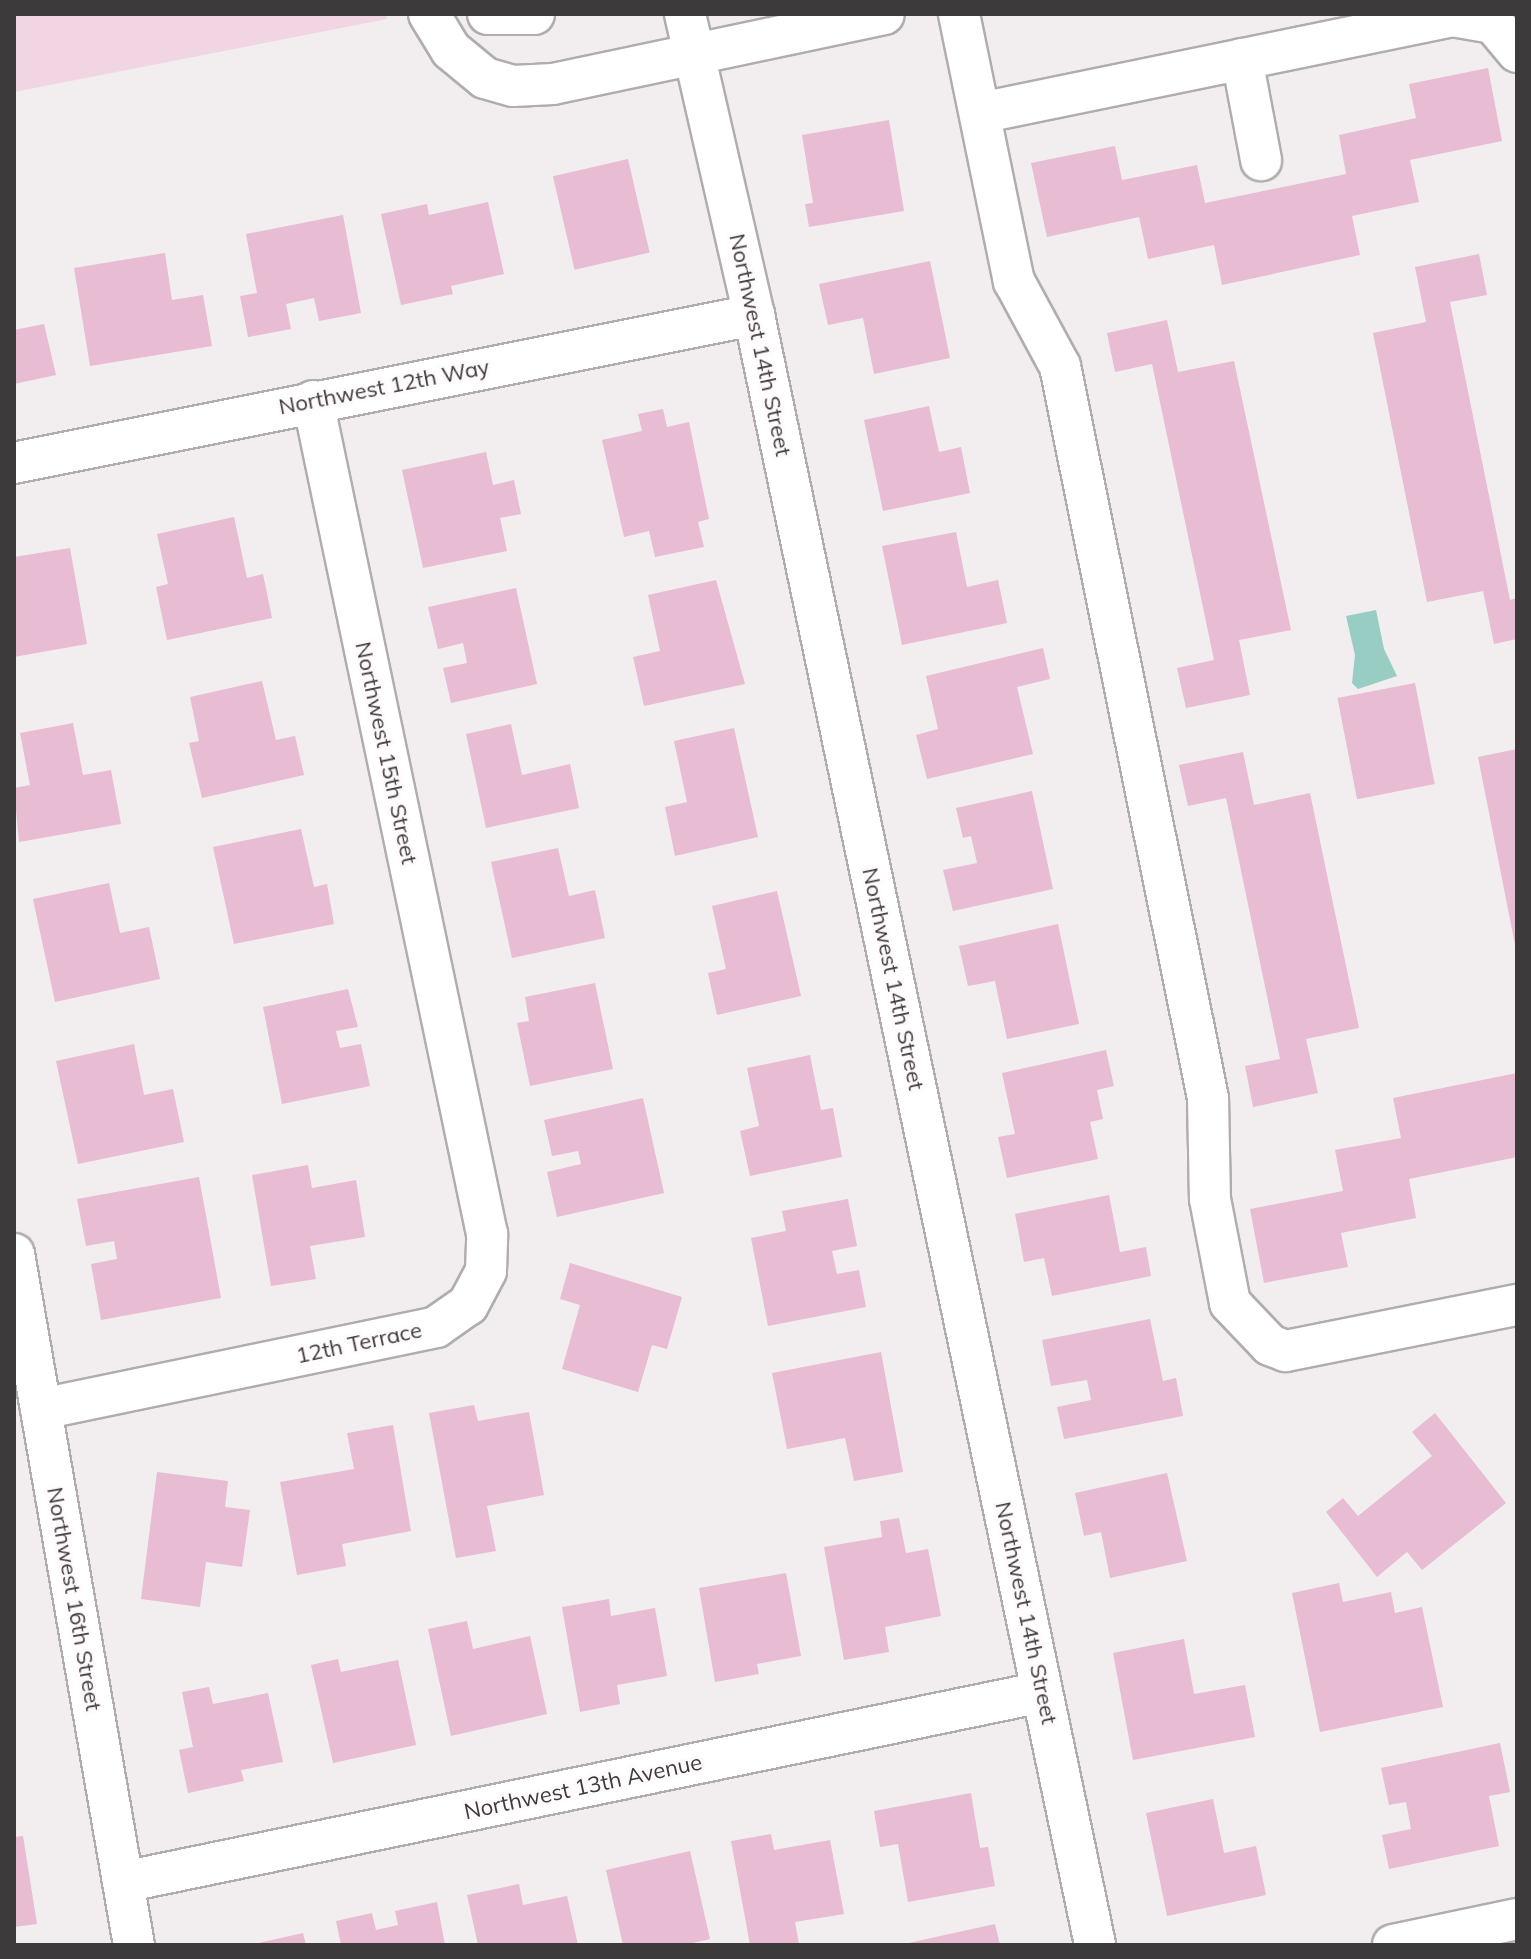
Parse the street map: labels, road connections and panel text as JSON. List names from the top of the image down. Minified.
{"streets":{"street":["Northwest 14th Street","Northwest 12th Way","Northwest 15th Street","12th Terrace","Northwest 16th Street","Northwest 13th Avenue"]},"crossings":[["Northwest 14th Street","Northwest 12th Way"],["Northwest 14th Street","Northwest 13th Avenue"],["Northwest 12th Way","Northwest 15th Street"],["Northwest 15th Street","12th Terrace"],["12th Terrace","Northwest 16th Street"],["Northwest 16th Street","Northwest 13th Avenue"]]}
